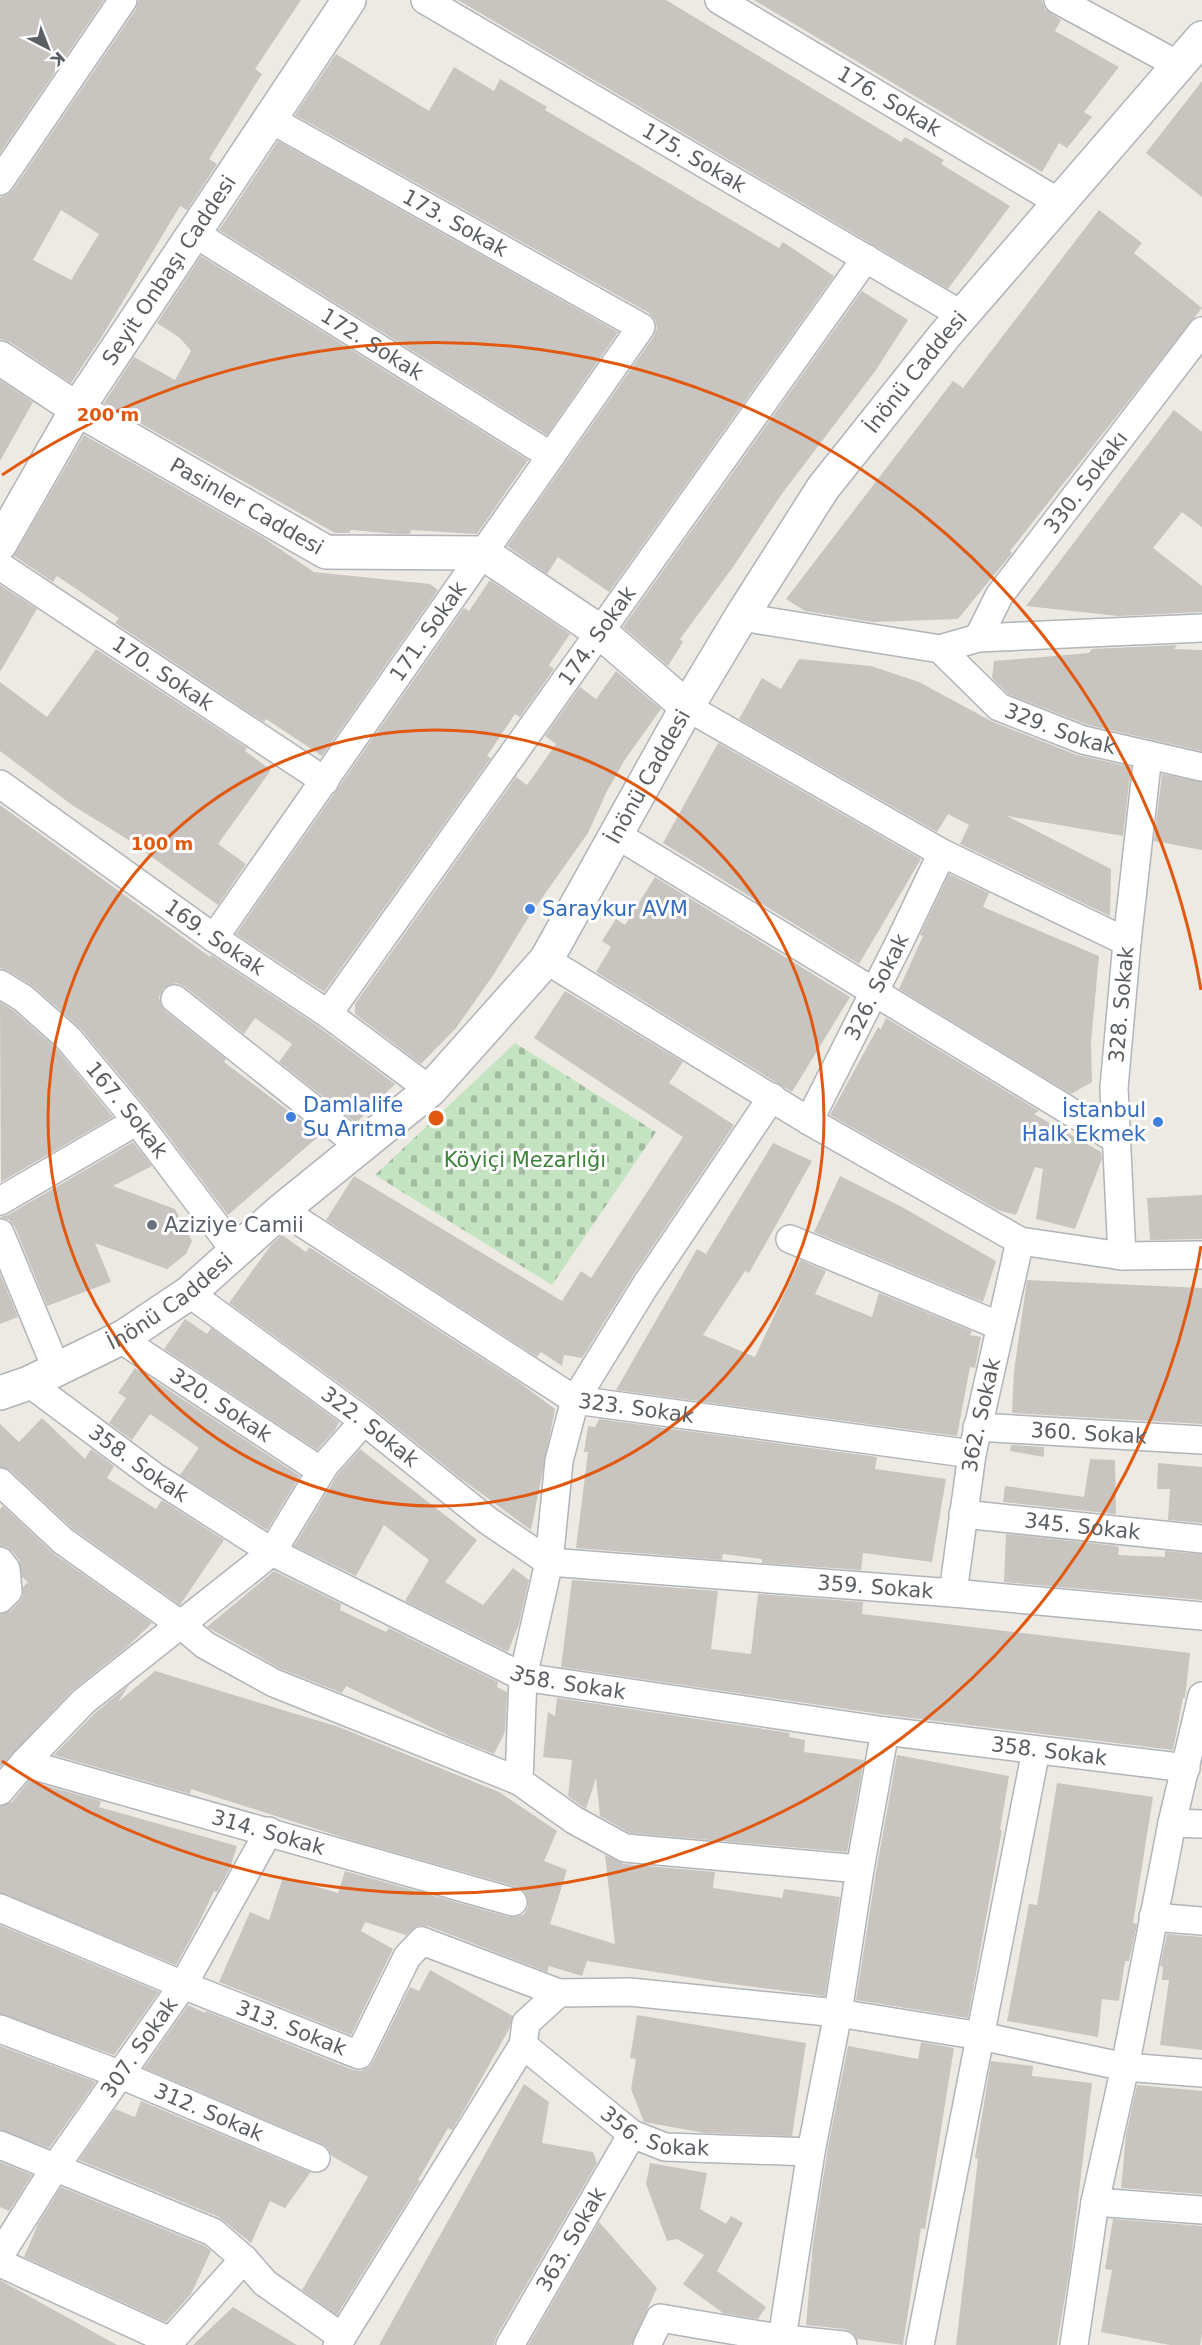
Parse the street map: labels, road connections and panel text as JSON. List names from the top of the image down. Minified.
{"streets":{"main road":["Seyit Onbaşı Caddesi","İnönü Caddesi","Pasinler Caddesi"],"street":["176. Sokak","175. Sokak","173. Sokak","172. Sokak","330. Sokakı","171. Sokak","174. Sokak","170. Sokak","329. Sokak","169. Sokak","326. Sokak","328. Sokak","167. Sokak","320. Sokak","323. Sokak","362. Sokak","322. Sokak","360. Sokak","358. Sokak","345. Sokak","359. Sokak","314. Sokak","313. Sokak","307. Sokak","312. Sokak","356. Sokak","363. Sokak"]},"crossings":[["176. Sokak","İnönü Caddesi"],["175. Sokak","İnönü Caddesi"],["175. Sokak","174. Sokak"],["173. Sokak","Seyit Onbaşı Caddesi"],["173. Sokak","171. Sokak"],["Seyit Onbaşı Caddesi","172. Sokak"],["Seyit Onbaşı Caddesi","Pasinler Caddesi"],["172. Sokak","171. Sokak"],["İnönü Caddesi","169. Sokak"],["İnönü Caddesi","167. Sokak"],["İnönü Caddesi","320. Sokak"],["İnönü Caddesi","323. Sokak"],["İnönü Caddesi","322. Sokak"],["İnönü Caddesi","358. Sokak"],["Pasinler Caddesi","171. Sokak"],["171. Sokak","170. Sokak"],["171. Sokak","169. Sokak"],["174. Sokak","169. Sokak"],["329. Sokak","328. Sokak"],["323. Sokak","362. Sokak"],["362. Sokak","360. Sokak"],["362. Sokak","345. Sokak"],["362. Sokak","359. Sokak"],["322. Sokak","359. Sokak"],["314. Sokak","307. Sokak"],["313. Sokak","307. Sokak"],["307. Sokak","312. Sokak"],["356. Sokak","363. Sokak"]],"parks":["Köyiçi Mezarlığı"],"places":["Saraykur AVM","Damlalife Su Arıtma","İstanbul Halk Ekmek","Aziziye Camii"],"north":"bottom right","rings":["200 m","100 m"]}
